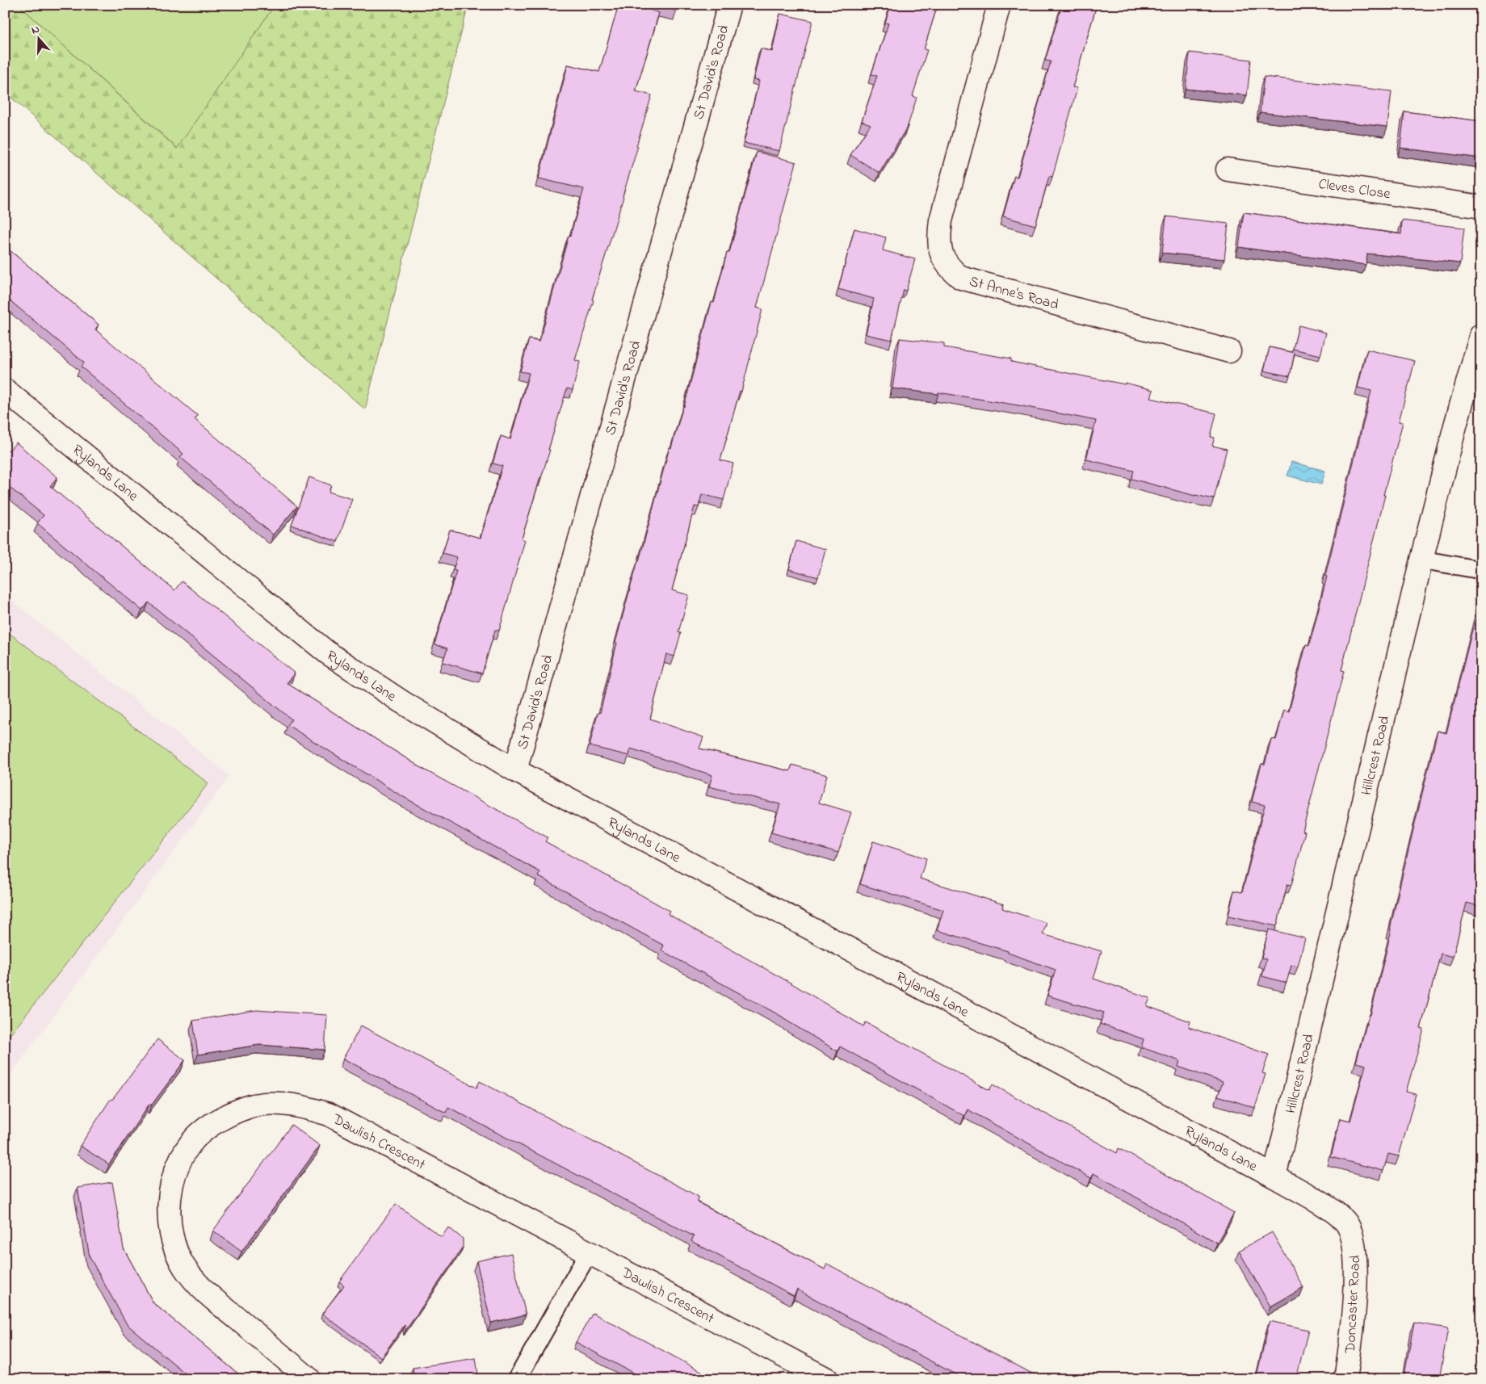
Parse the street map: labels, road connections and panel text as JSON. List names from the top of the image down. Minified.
{"streets":{"street":["St David's Road","Cleves Close","St Anne's Road","Rylands Lane","Hillcrest Road","Dawlish Crescent","Doncaster Road"]},"crossings":[["St David's Road","Rylands Lane"],["Rylands Lane","Hillcrest Road"],["Rylands Lane","Doncaster Road"]],"north":"top"}
